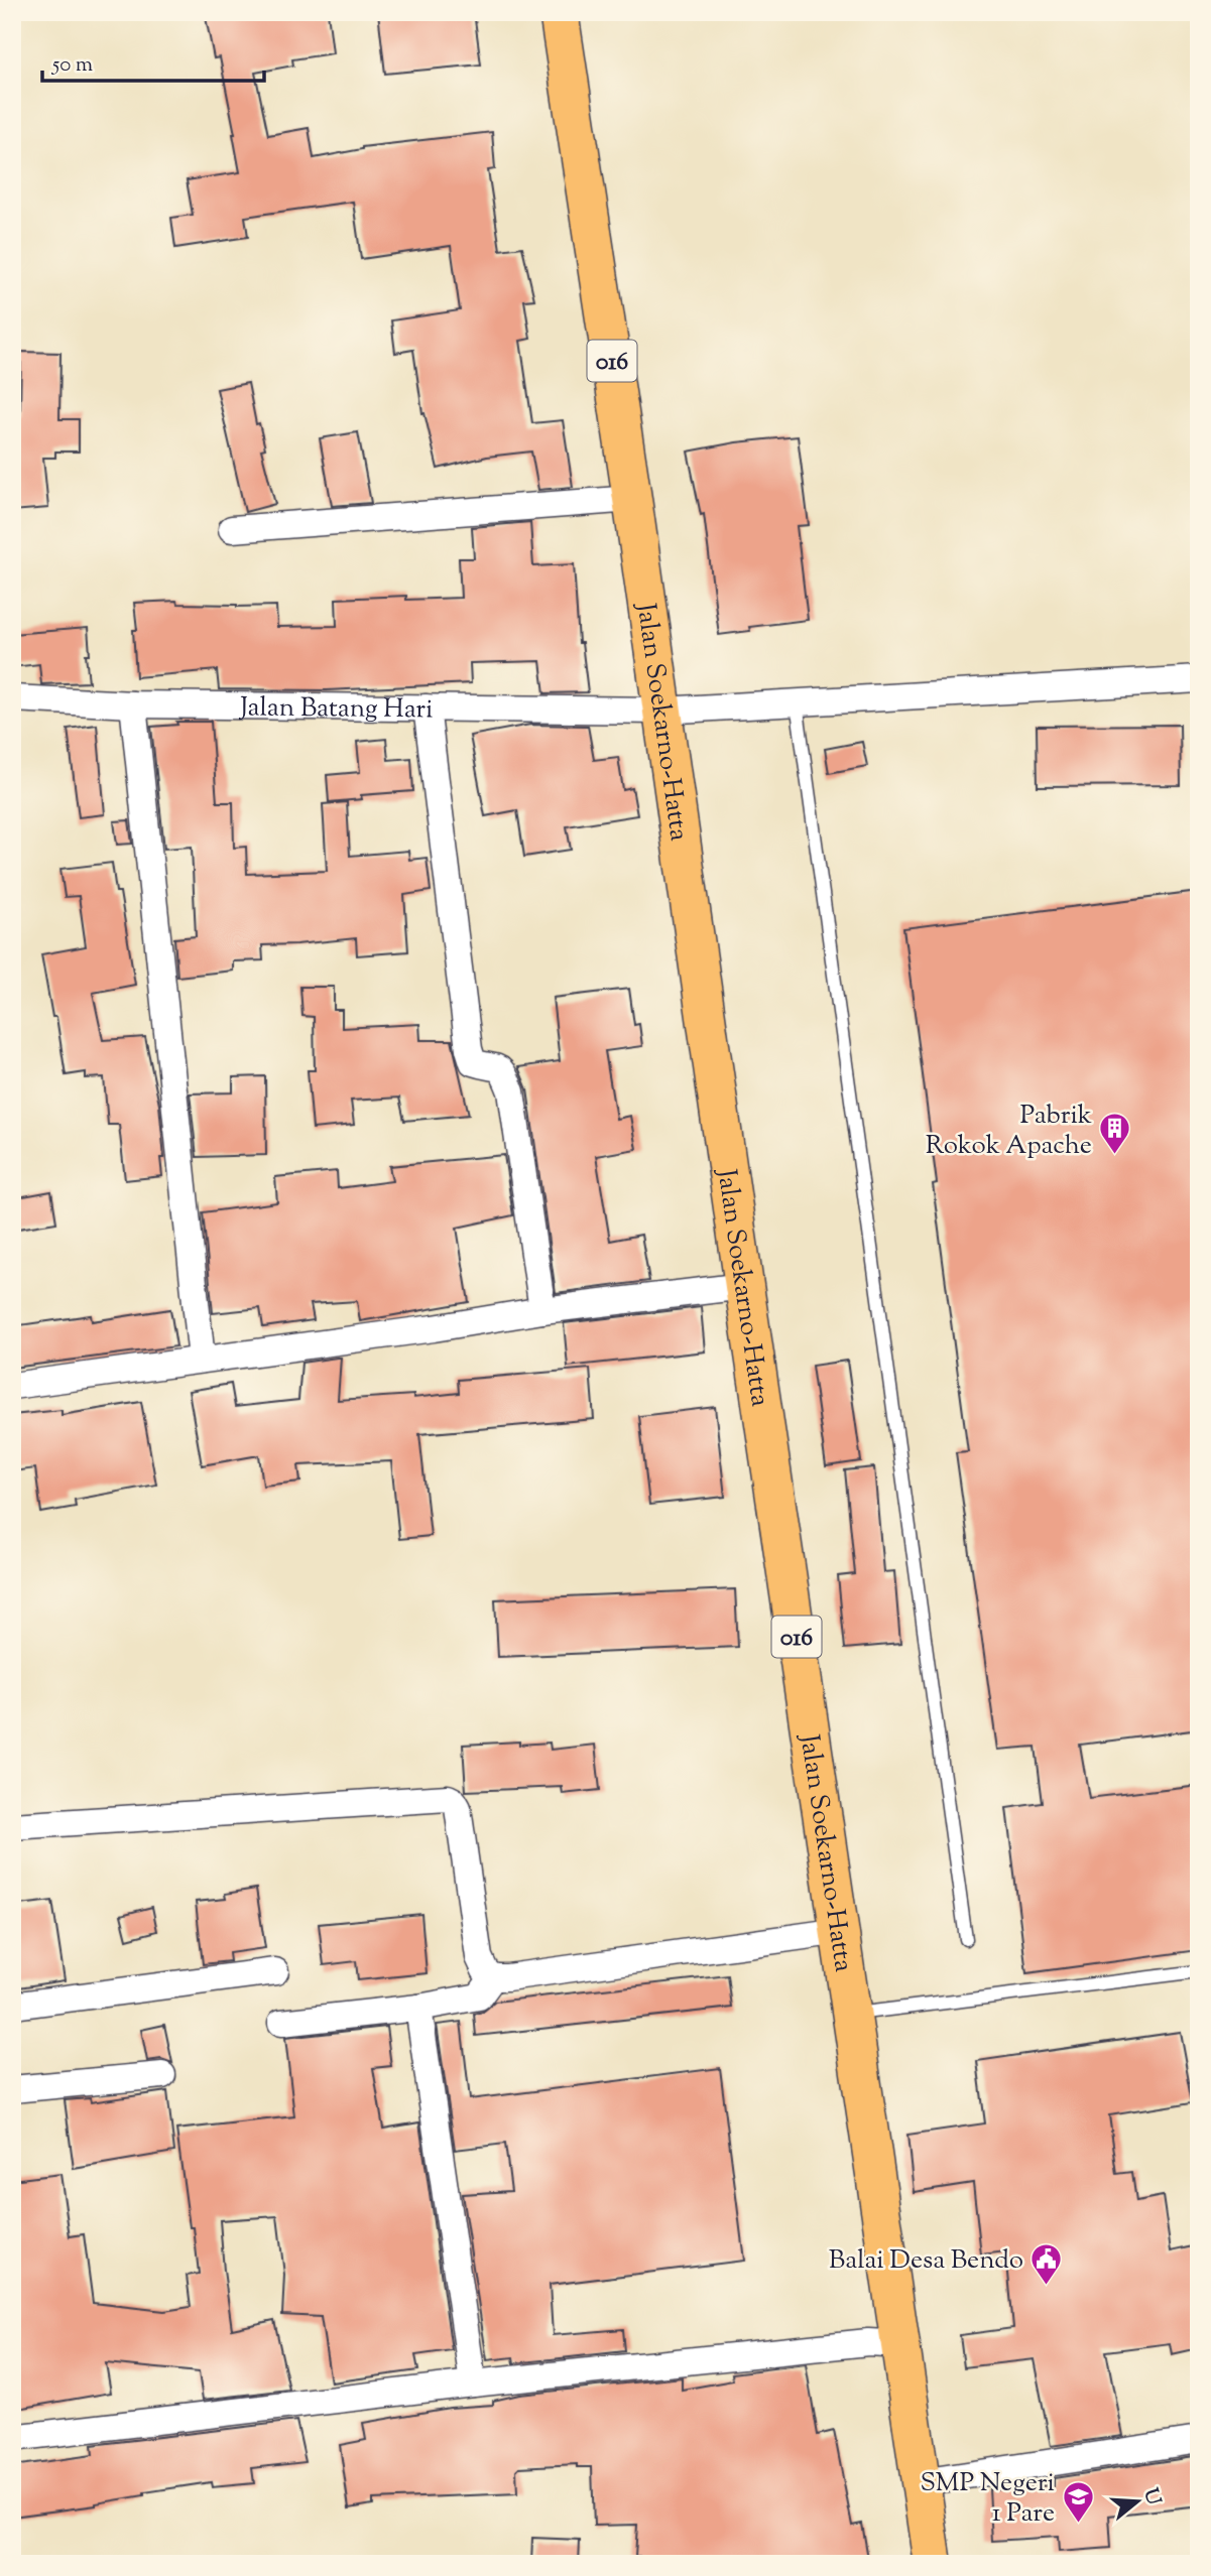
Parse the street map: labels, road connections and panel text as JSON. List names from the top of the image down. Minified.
{"streets":{"main road":["016","Jalan Soekarno-Hatta"],"street":["Jalan Batang Hari"]},"crossings":[["Jalan Batang Hari","Jalan Soekarno-Hatta"]],"places":{"building":["Pabrik Rokok Apache"],"public building":["Balai Desa Bendo"],"school or university":["SMP Negeri 1 Pare"]},"scale_bar":"50 m","north":"right"}
